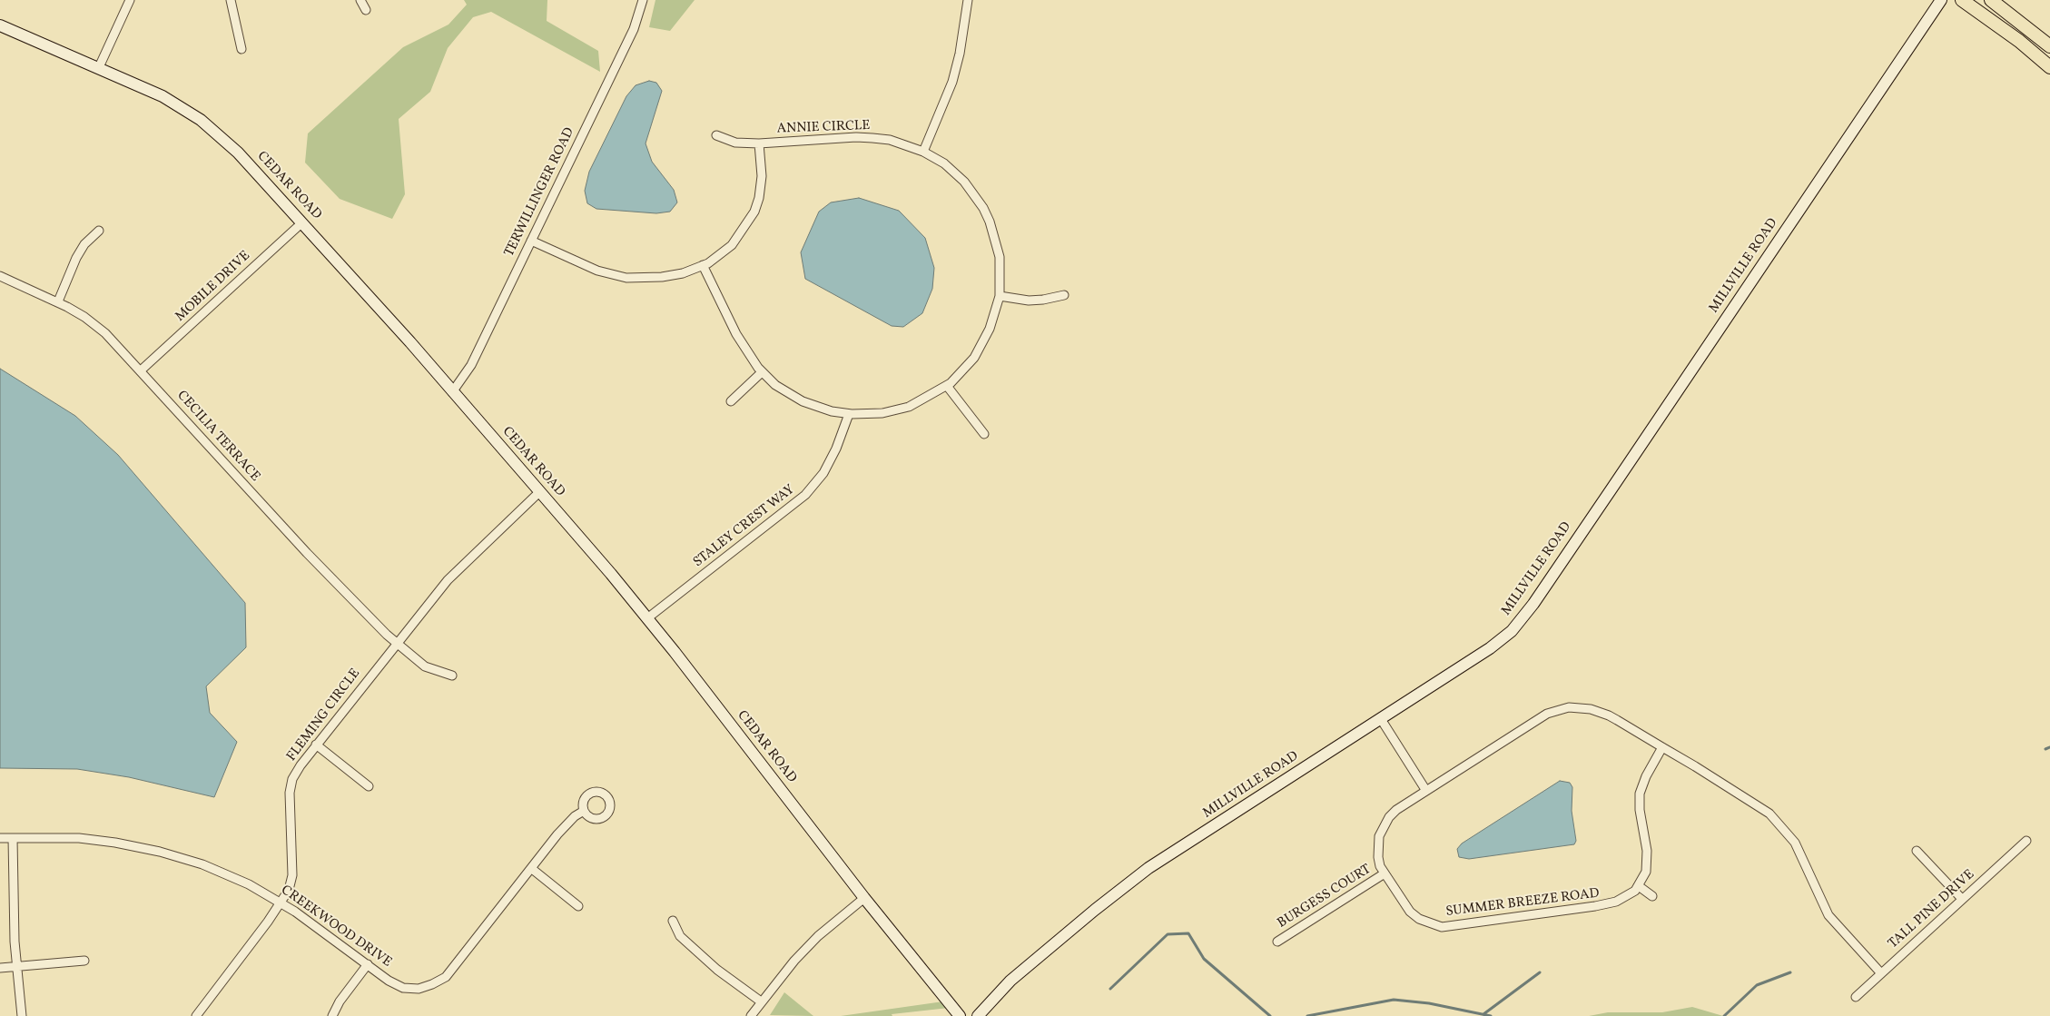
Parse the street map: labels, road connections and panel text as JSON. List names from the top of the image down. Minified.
{"streets":{"street":["ANNIE CIRCLE","CEDAR ROAD","TERWILLINGER ROAD","MILLVILLE ROAD","MOBILE DRIVE","CECILIA TERRACE","STALEY CREST WAY","FLEMING CIRCLE","BURGESS COURT","SUMMER BREEZE ROAD","TALL PINE DRIVE","CREEKWOOD DRIVE"]},"crossings":[["ANNIE CIRCLE","STALEY CREST WAY"],["CEDAR ROAD","TERWILLINGER ROAD"],["CEDAR ROAD","MOBILE DRIVE"],["CEDAR ROAD","STALEY CREST WAY"],["CEDAR ROAD","FLEMING CIRCLE"],["MOBILE DRIVE","CECILIA TERRACE"],["CECILIA TERRACE","FLEMING CIRCLE"],["FLEMING CIRCLE","CREEKWOOD DRIVE"],["BURGESS COURT","SUMMER BREEZE ROAD"],["SUMMER BREEZE ROAD","TALL PINE DRIVE"]]}
